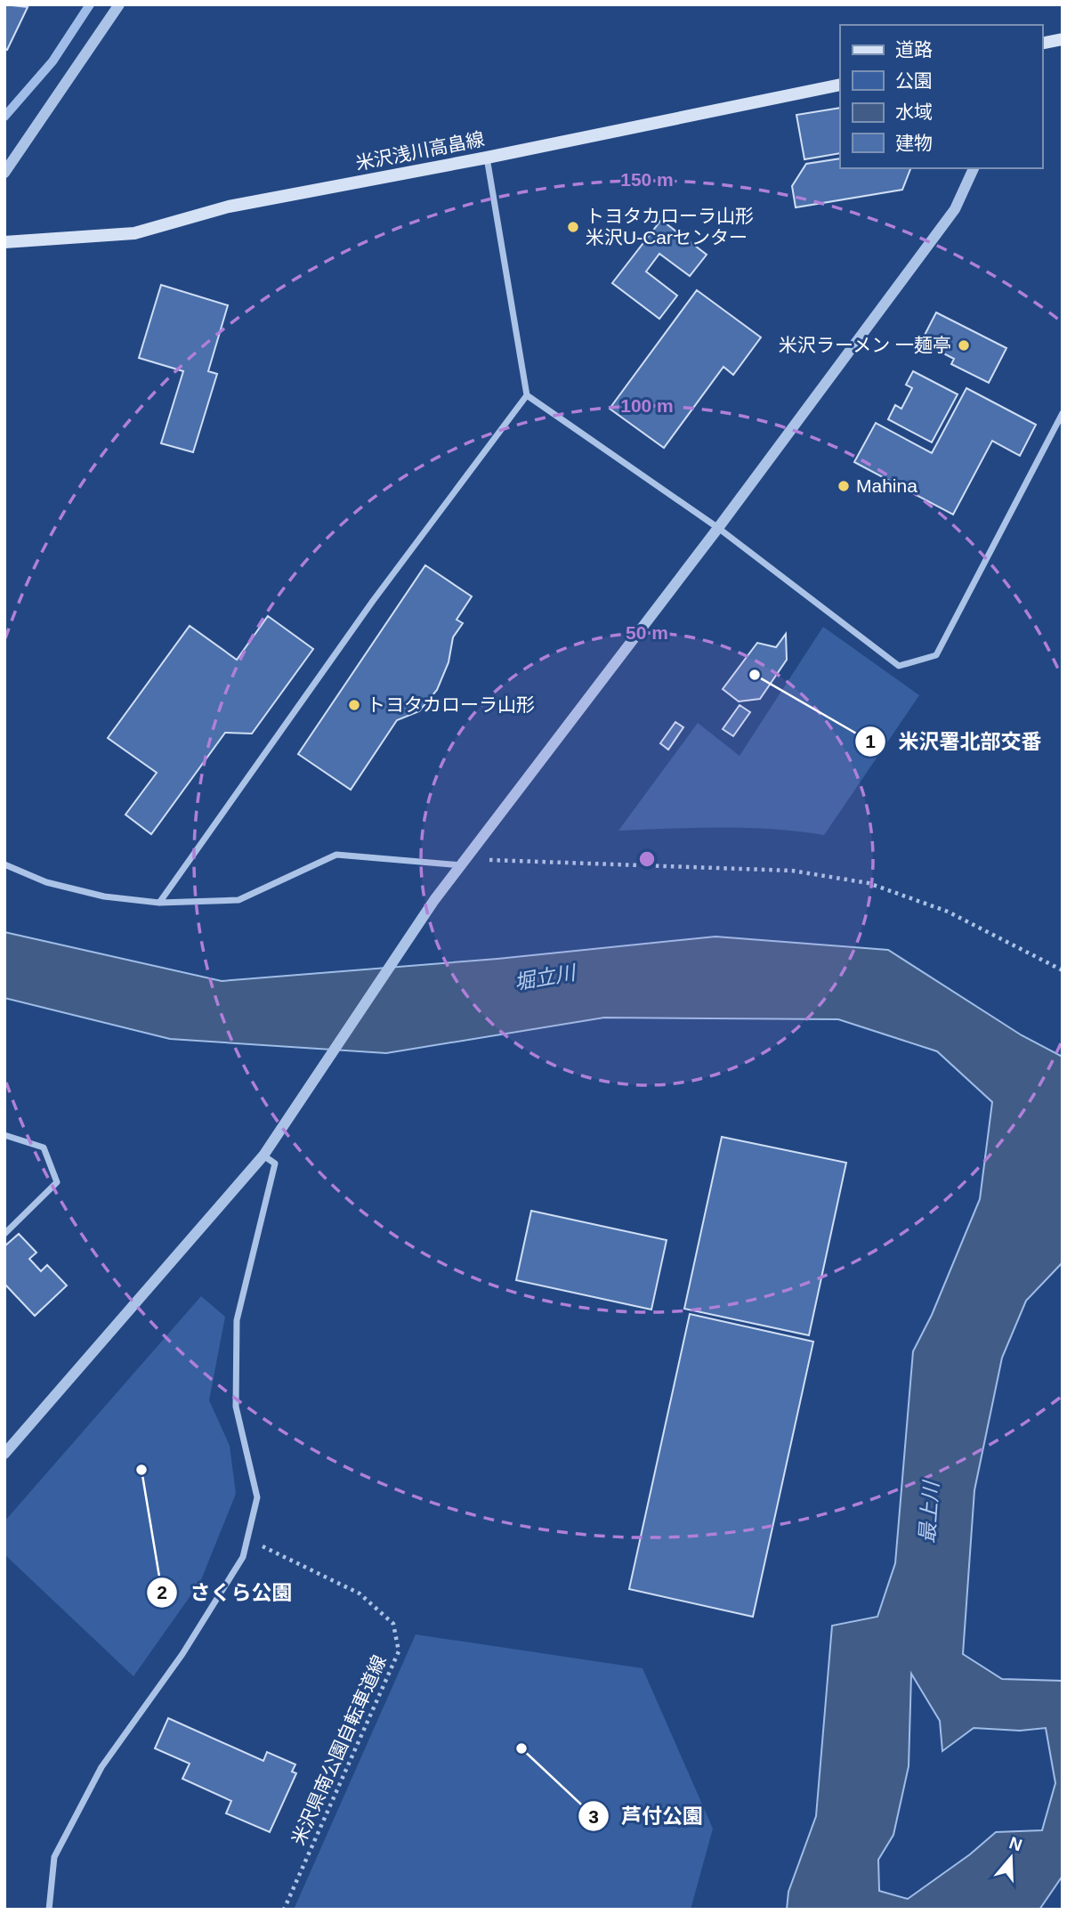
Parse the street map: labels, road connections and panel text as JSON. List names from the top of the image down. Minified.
{"streets":{"main road":["米沢浅川高畠線"],"path":["米沢県南公園自転車道線"]},"water":["堀立川","最上川"],"places":["トヨタカローラ山形 米沢U-Carセンター","米沢ラーメン 一麺亭","Mahina","米沢署北部交番","トヨタカローラ山形","さくら公園","芦付公園"],"legend":["道路","公園","水域","建物"],"north":"top","rings":["150 m","100 m","50 m"]}
